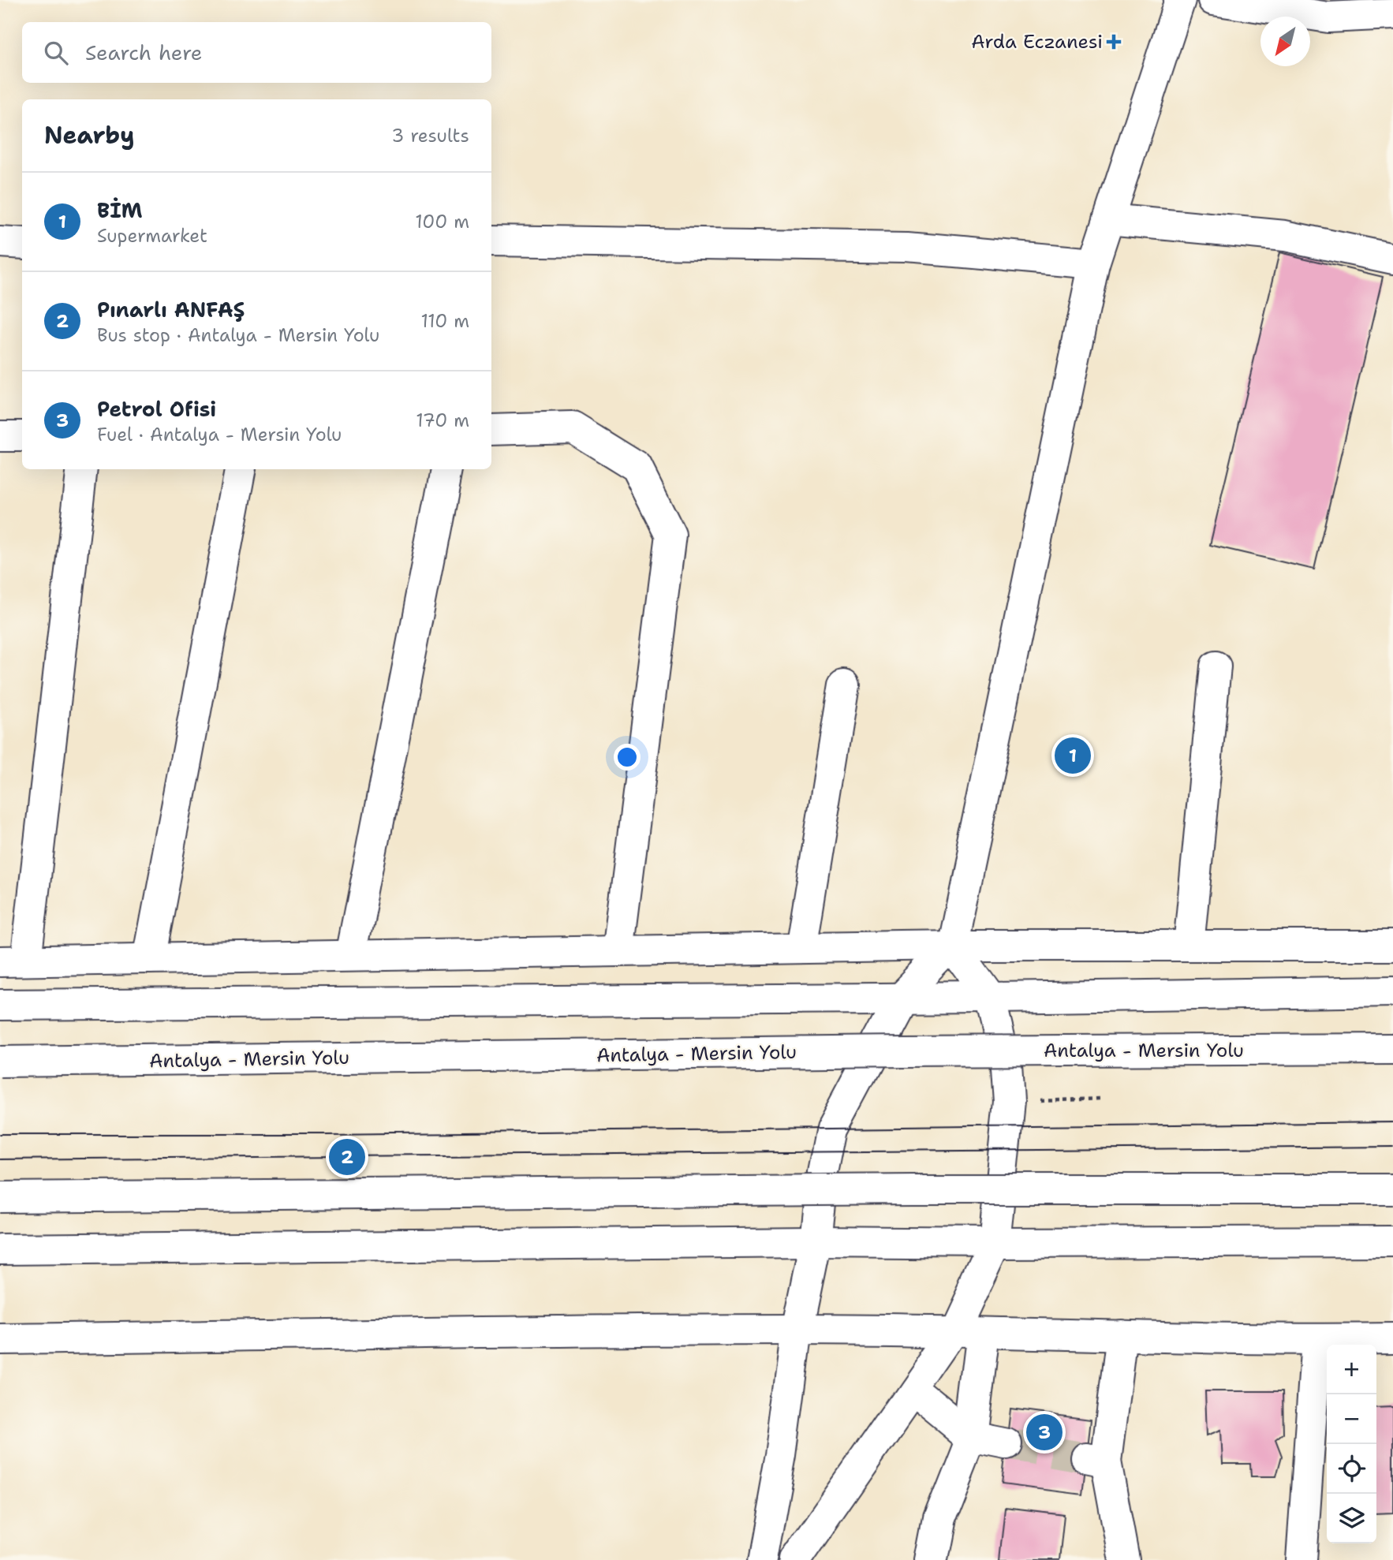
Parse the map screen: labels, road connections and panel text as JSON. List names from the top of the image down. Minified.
{"streets":{"main road":["Antalya - Mersin Yolu"]},"places":{"health":["Arda Eczanesi"]},"north":"bottom left","page":{"search":"Search here","heading":["Nearby","3 results"],"list":[{"mark":"1","name":"BİM","note":"Supermarket","value":"100 m"},{"mark":"2","name":"Pınarlı ANFAŞ","note":"Bus stop · Antalya - Mersin Yolu","value":"110 m"},{"mark":"3","name":"Petrol Ofisi","note":"Fuel · Antalya - Mersin Yolu","value":"170 m"}],"pins":["1","2","3"],"map_buttons":["+","−"]}}
